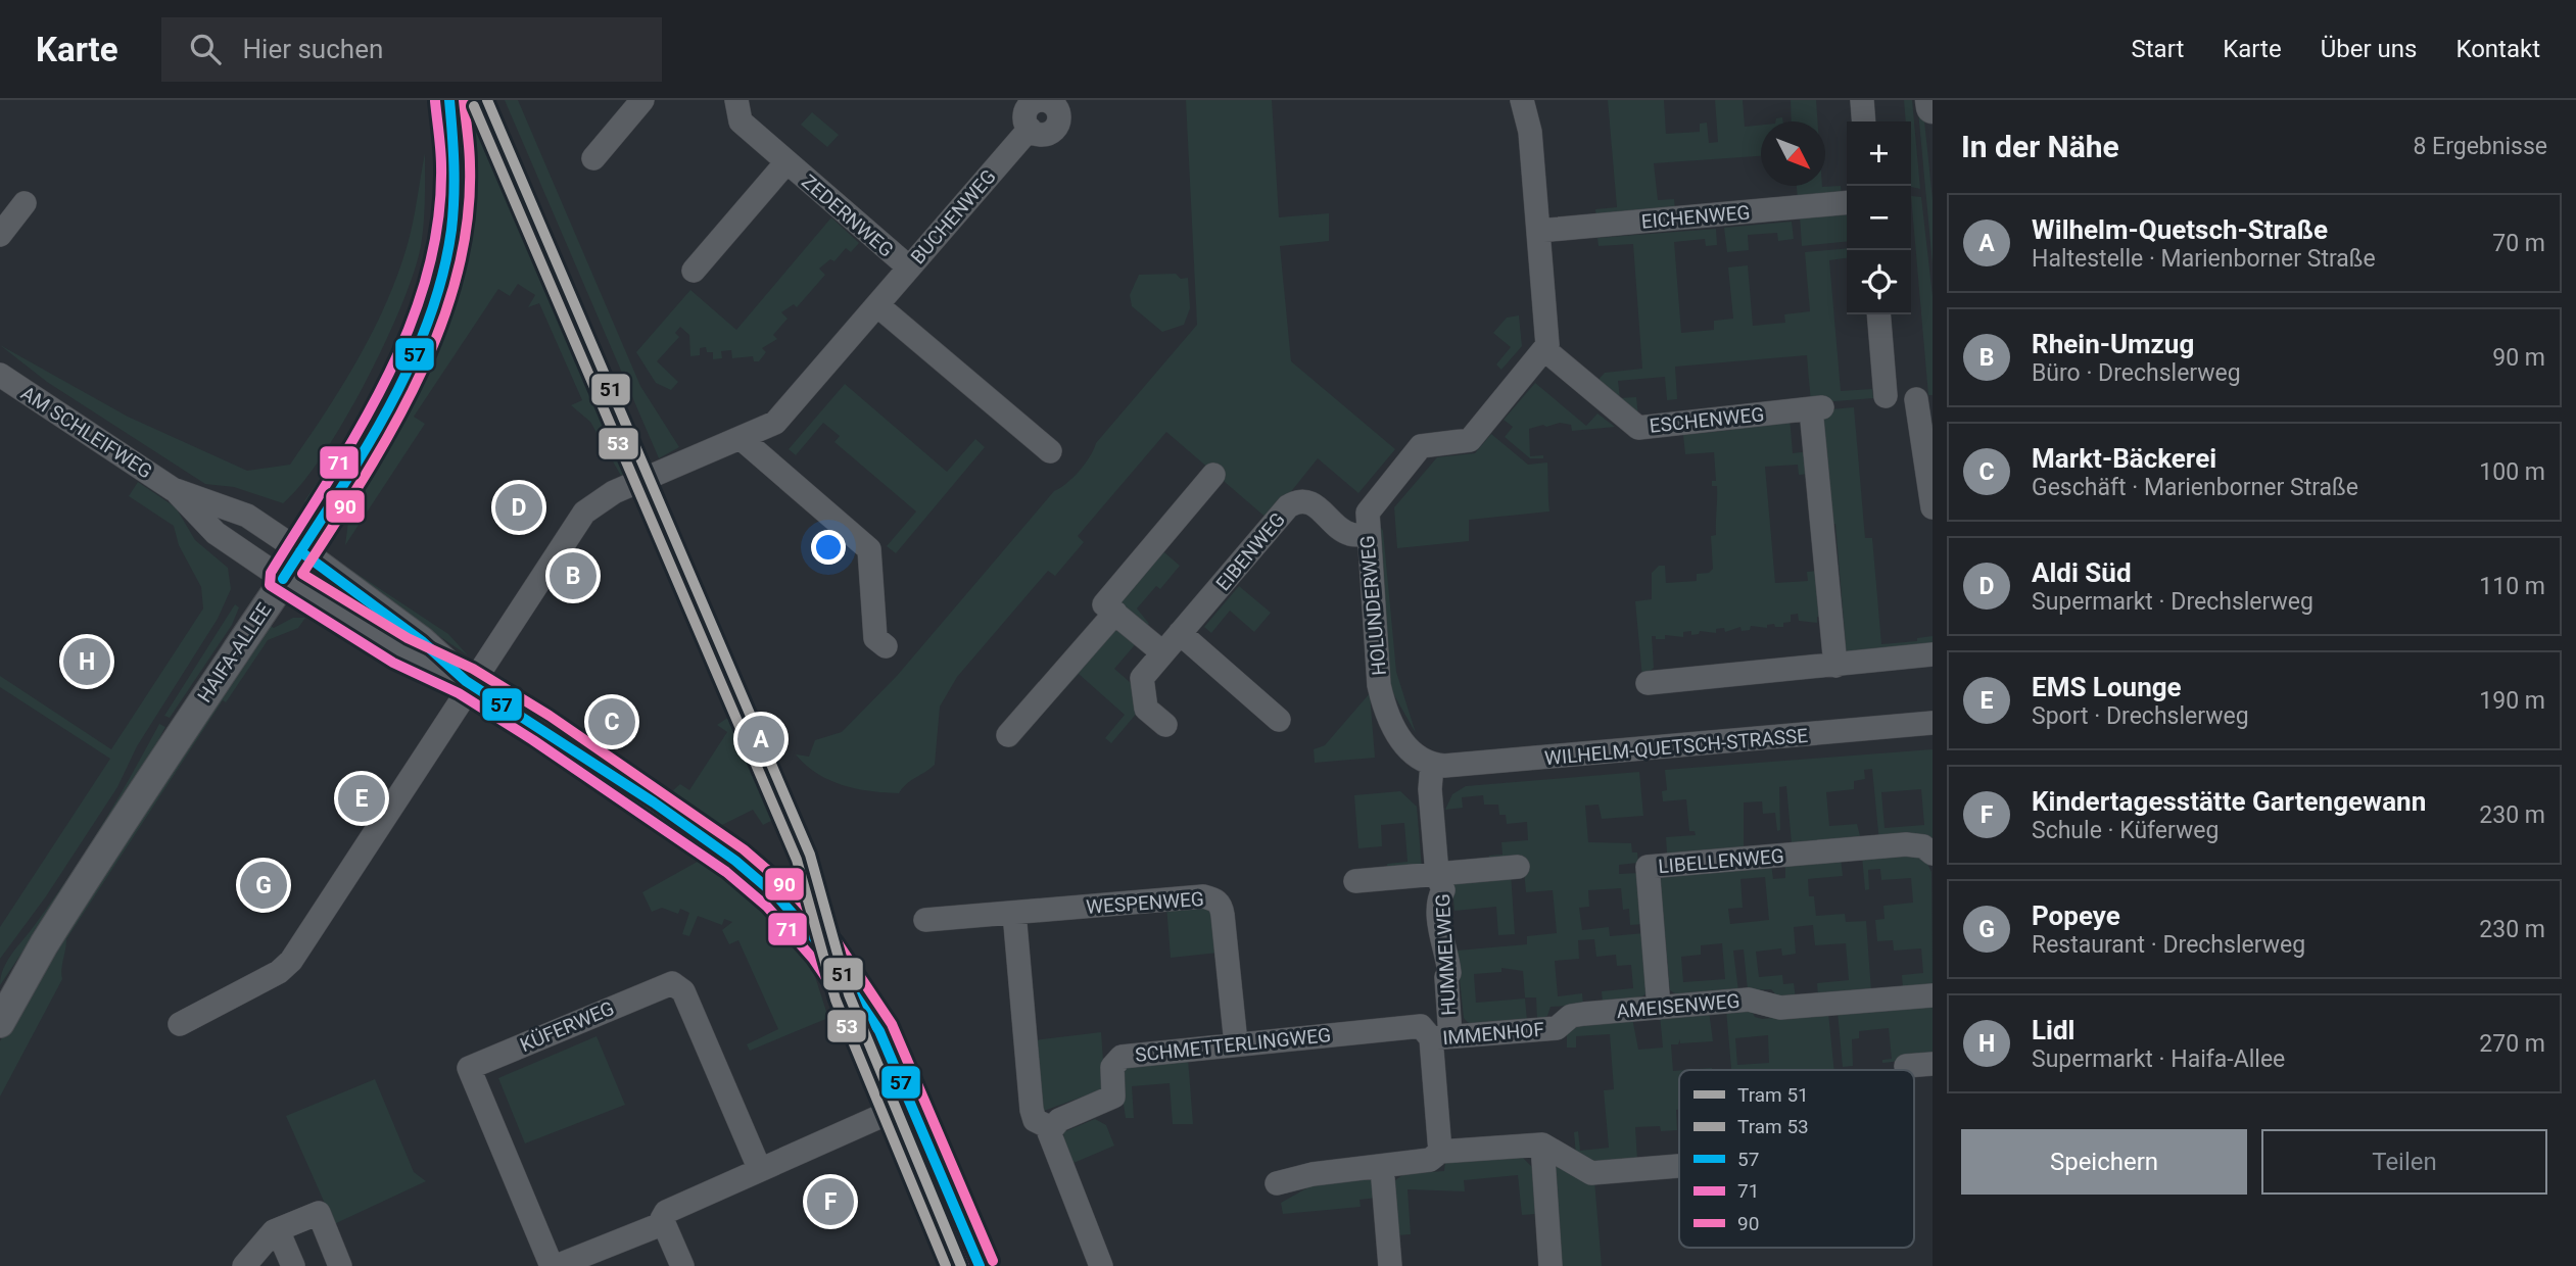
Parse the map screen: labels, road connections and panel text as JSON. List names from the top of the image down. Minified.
{"streets":{"street":["ZEDERNWEG","BUCHENWEG","EICHENWEG","ESCHENWEG","AM SCHLEIFWEG","EIBENWEG","HOLUNDERWEG","HAIFA-ALLEE","WILHELM-QUETSCH-STRASSE","LIBELLENWEG","WESPENWEG","HUMMELWEG","AMEISENWEG","KÜFERWEG","IMMENHOF","SCHMETTERLINGWEG"]},"crossings":[["ZEDERNWEG","BUCHENWEG"],["ESCHENWEG","HOLUNDERWEG"],["AM SCHLEIFWEG","HAIFA-ALLEE"],["EIBENWEG","HOLUNDERWEG"],["HOLUNDERWEG","WILHELM-QUETSCH-STRASSE"],["HOLUNDERWEG","HUMMELWEG"],["WILHELM-QUETSCH-STRASSE","HUMMELWEG"],["LIBELLENWEG","AMEISENWEG"],["WESPENWEG","SCHMETTERLINGWEG"],["HUMMELWEG","IMMENHOF"],["HUMMELWEG","SCHMETTERLINGWEG"],["AMEISENWEG","IMMENHOF"],["IMMENHOF","SCHMETTERLINGWEG"]],"lines":["tram line 51","transit line 57","transit line 90","transit line 71","tram line 53"],"legend":["Tram 51","Tram 53","57","71","90"],"north":"bottom right","page":{"header":"Karte","search":"Hier suchen","nav":["Start","Karte","Über uns","Kontakt"],"heading":["In der Nähe","8 Ergebnisse"],"map_buttons":["+","−"],"list":[{"mark":"A","name":"Wilhelm-Quetsch-Straße","note":"Haltestelle · Marienborner Straße","value":"70 m"},{"mark":"B","name":"Rhein-Umzug","note":"Büro · Drechslerweg","value":"90 m"},{"mark":"C","name":"Markt-Bäckerei","note":"Geschäft · Marienborner Straße","value":"100 m"},{"mark":"D","name":"Aldi Süd","note":"Supermarkt · Drechslerweg","value":"110 m"},{"mark":"E","name":"EMS Lounge","note":"Sport · Drechslerweg","value":"190 m"},{"mark":"F","name":"Kindertagesstätte Gartengewann","note":"Schule · Küferweg","value":"230 m"},{"mark":"G","name":"Popeye","note":"Restaurant · Drechslerweg","value":"230 m"},{"mark":"H","name":"Lidl","note":"Supermarkt · Haifa-Allee","value":"270 m"}],"pins":["D","B","H","C","A","E","G","F"],"buttons":["Speichern","Teilen"]}}
